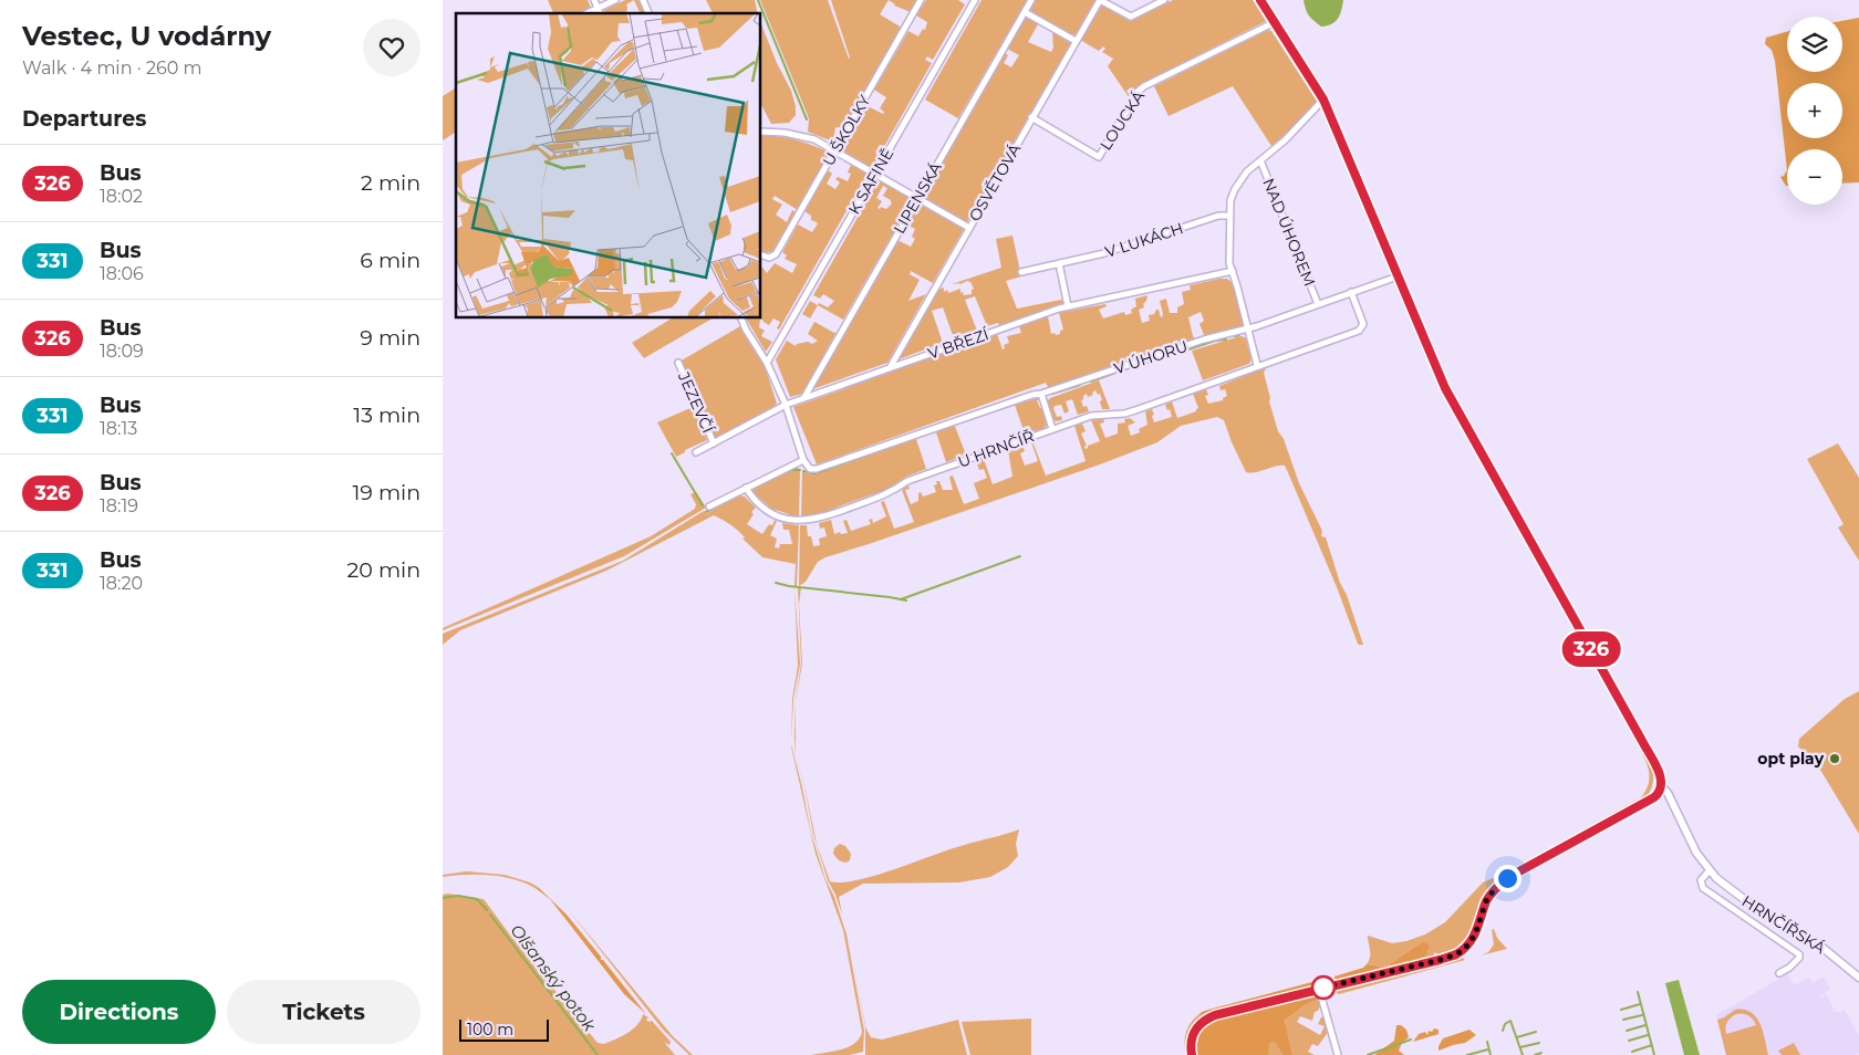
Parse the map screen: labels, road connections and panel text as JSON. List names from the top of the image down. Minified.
{"streets":{"street":["LOUCKÁ","U ŠKOLKY","K SAFINĚ","OSVĚTOVÁ","LIPENSKÁ","NAD ÚHOREM","V LUKÁCH","V BŘEZÍ","V ÚHORU","JEZEVČÍ","U HRNČÍŘ","HRNČÍŘSKÁ"]},"crossings":[["LOUCKÁ","OSVĚTOVÁ"],["LOUCKÁ","HRNČÍŘSKÁ"],["OSVĚTOVÁ","V BŘEZÍ"],["LIPENSKÁ","V BŘEZÍ"],["NAD ÚHOREM","V ÚHORU"],["V BŘEZÍ","JEZEVČÍ"],["V ÚHORU","U HRNČÍŘ"],["V ÚHORU","HRNČÍŘSKÁ"]],"water":["Olšanský potok"],"places":["opt play"],"lines":["bus line 326"],"scale_bar":"100 m","page":{"heading":[["Vestec, U vodárny","Walk · 4 min · 260 m"],"Departures"],"on_map":"326","map_buttons":["+","−"],"list":[{"mark":"326","name":"Bus","note":"18:02","value":"2 min"},{"mark":"331","name":"Bus","note":"18:06","value":"6 min"},{"mark":"326","name":"Bus","note":"18:09","value":"9 min"},{"mark":"331","name":"Bus","note":"18:13","value":"13 min"},{"mark":"326","name":"Bus","note":"18:19","value":"19 min"},{"mark":"331","name":"Bus","note":"18:20","value":"20 min"}],"buttons":["Directions","Tickets"],"scale":"100 m"}}
